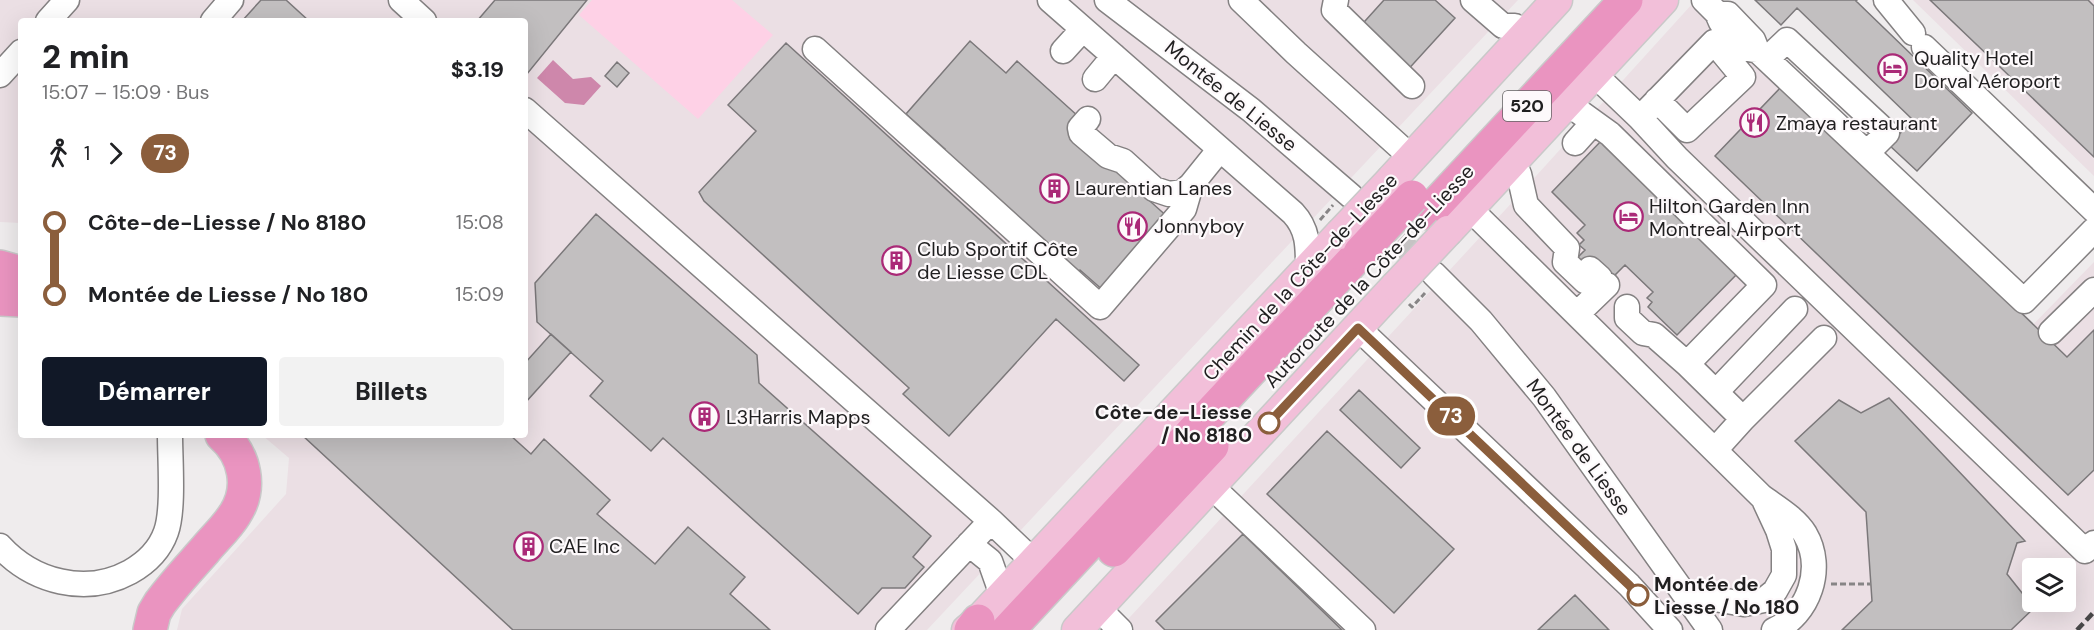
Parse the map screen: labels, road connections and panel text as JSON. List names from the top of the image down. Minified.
{"streets":{"highway":["520","Autoroute de la Côte-de-Liesse"],"main road":["Chemin de la Côte-de-Liesse"],"street":["Montée de Liesse"]},"crossings":[["Autoroute de la Côte-de-Liesse","Chemin de la Côte-de-Liesse"]],"places":{"hotel":["Quality Hotel Dorval Aéroport","Hilton Garden Inn Montreal Airport"],"restaurant":["Zmaya restaurant","Jonnyboy"],"building":["Laurentian Lanes","Club Sportif Côte de Liesse CDL","L3Harris Mapps","CAE Inc"],"other":["Côte-de-Liesse / No 8180","Montée de Liesse / No 180"]},"lines":["bus line 73"],"page":{"on_map":"73","heading":["2 min","15:07 – 15:09 · Bus","$3.19"],"legs":["1","73"],"list":[{"name":"Côte-de-Liesse / No 8180","value":"15:08"},{"name":"Montée de Liesse / No 180","value":"15:09"}],"buttons":["Démarrer","Billets"]}}
